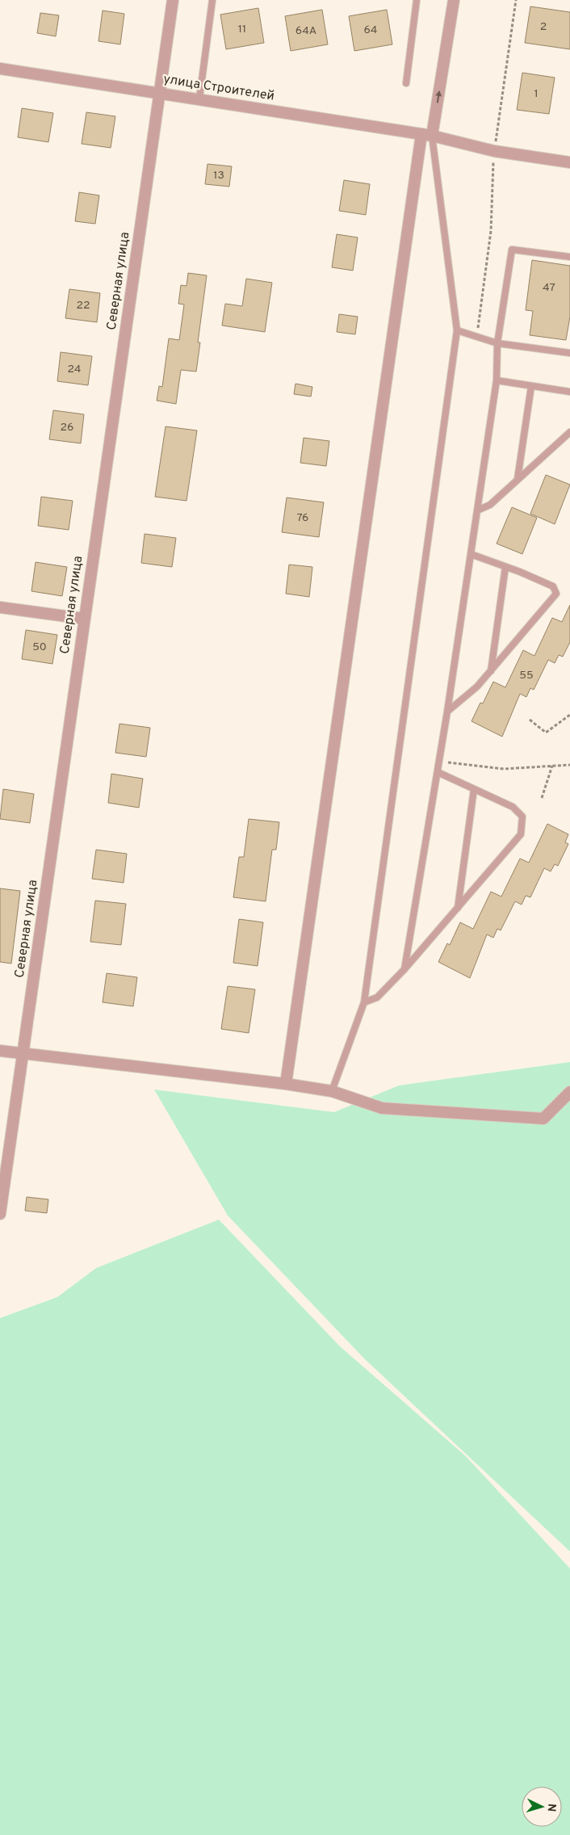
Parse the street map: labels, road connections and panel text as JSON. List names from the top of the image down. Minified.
{"streets":{"street":["улица Строителей","Северная улица"]},"crossings":[["улица Строителей","Северная улица"]],"house_numbers":["2","11","64","64А","1","13","47","22","24","26","76","50","55"],"north":"right"}
